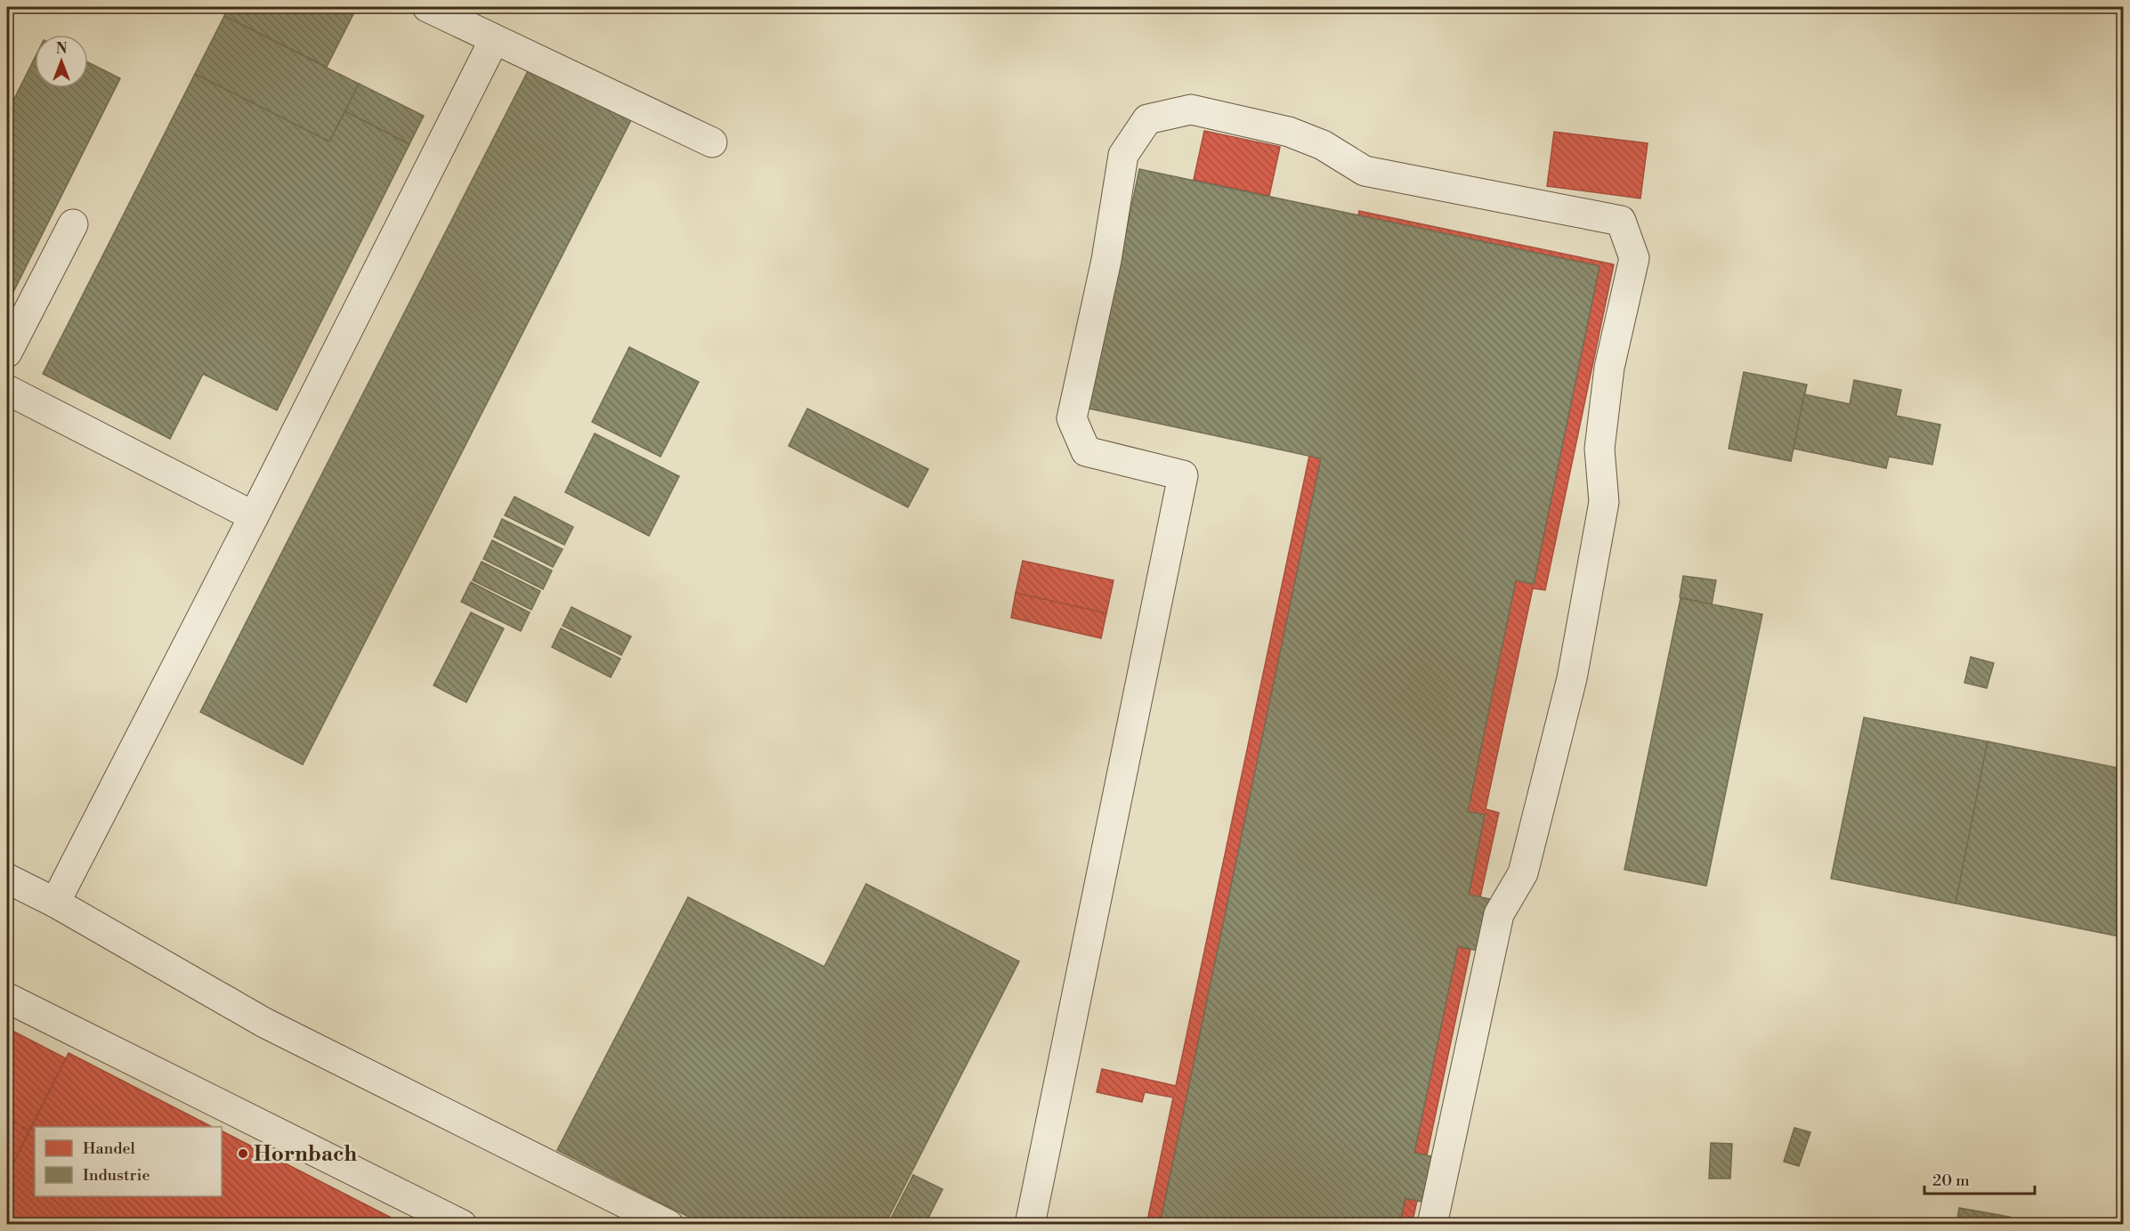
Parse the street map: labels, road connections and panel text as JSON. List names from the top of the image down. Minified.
{"places":["Hornbach"],"legend":["Handel","Industrie"],"scale_bar":"20 m","north":"top"}
